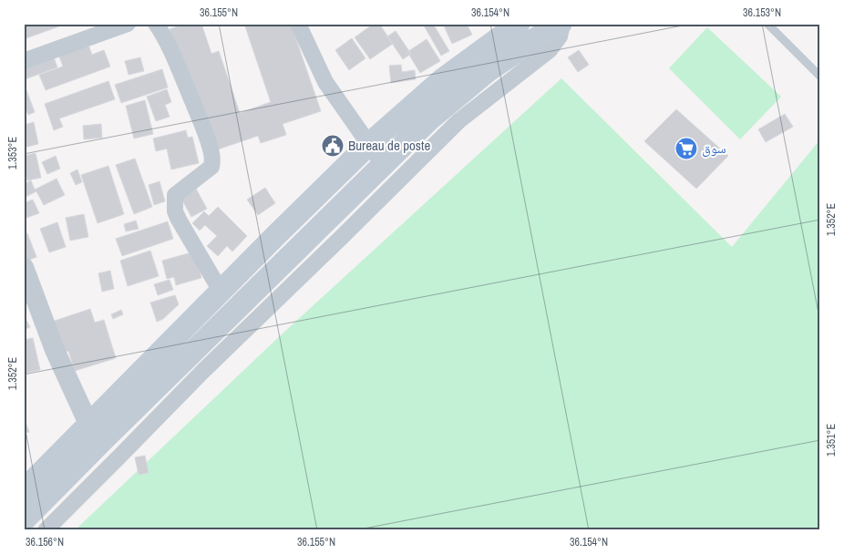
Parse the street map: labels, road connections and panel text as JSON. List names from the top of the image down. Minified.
{"places":{"public building":["Bureau de poste"],"supermarket":["سوق"]},"coordinates":["36.155°N","36.154°N","36.153°N","1.353°E","1.352°E","1.351°E","36.156°N"]}
